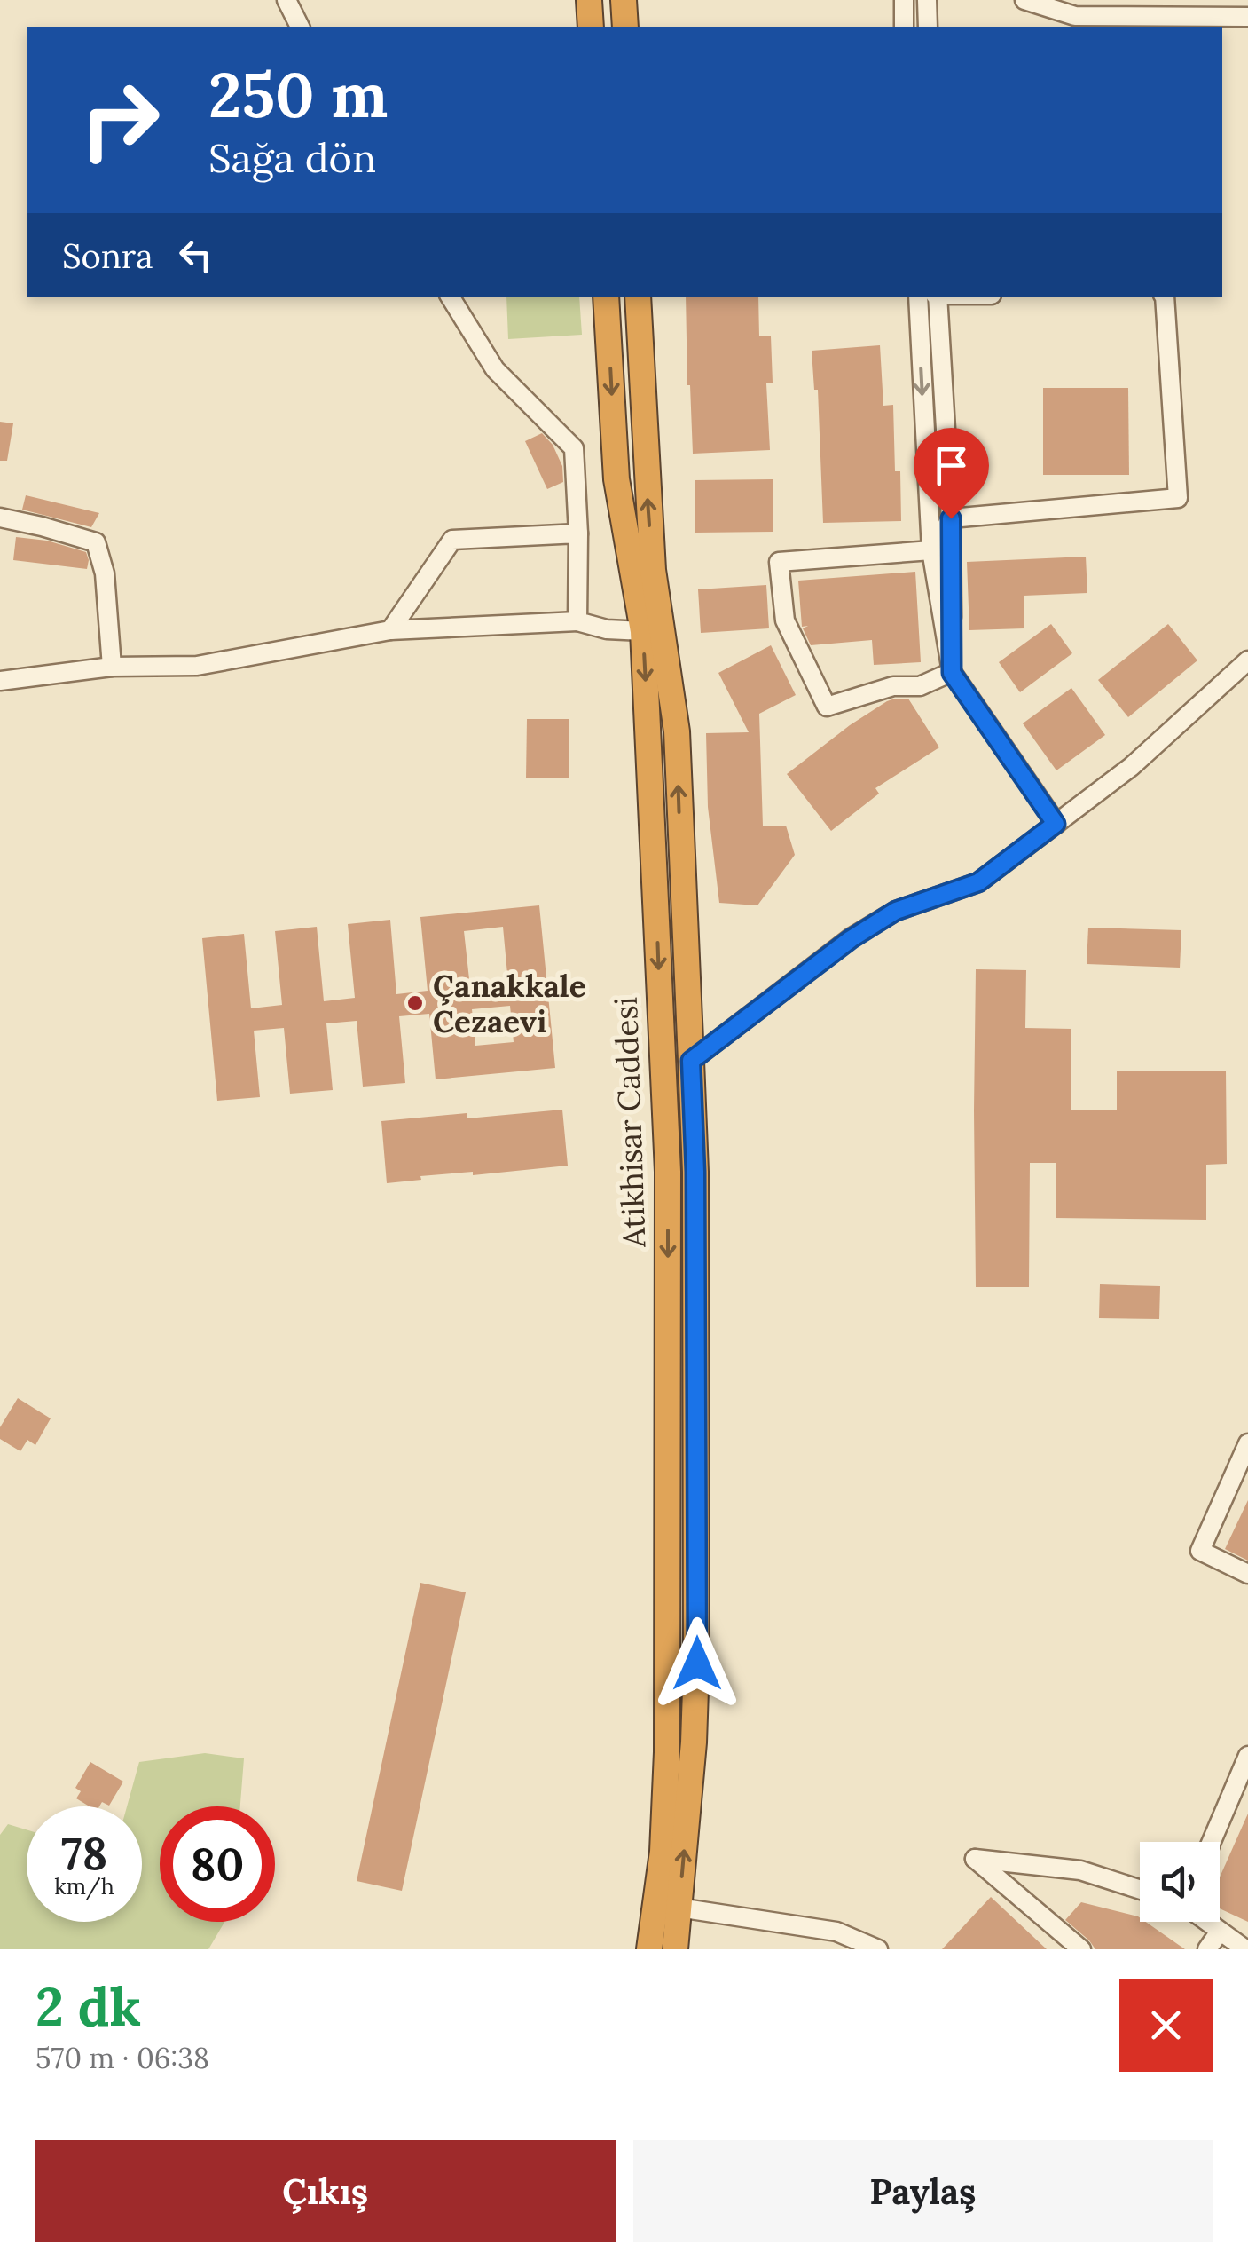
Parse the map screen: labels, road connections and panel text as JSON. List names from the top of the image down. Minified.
{"streets":{"highway":["Atikhisar Caddesi"]},"places":["Çanakkale Cezaevi"],"page":{"turn":["250 m","Sağa dön"],"then":"Sonra","speed":"78 km/h","limit":"80","heading":["2 dk","570 m · 06:38"],"buttons":["Çıkış","Paylaş"]}}
